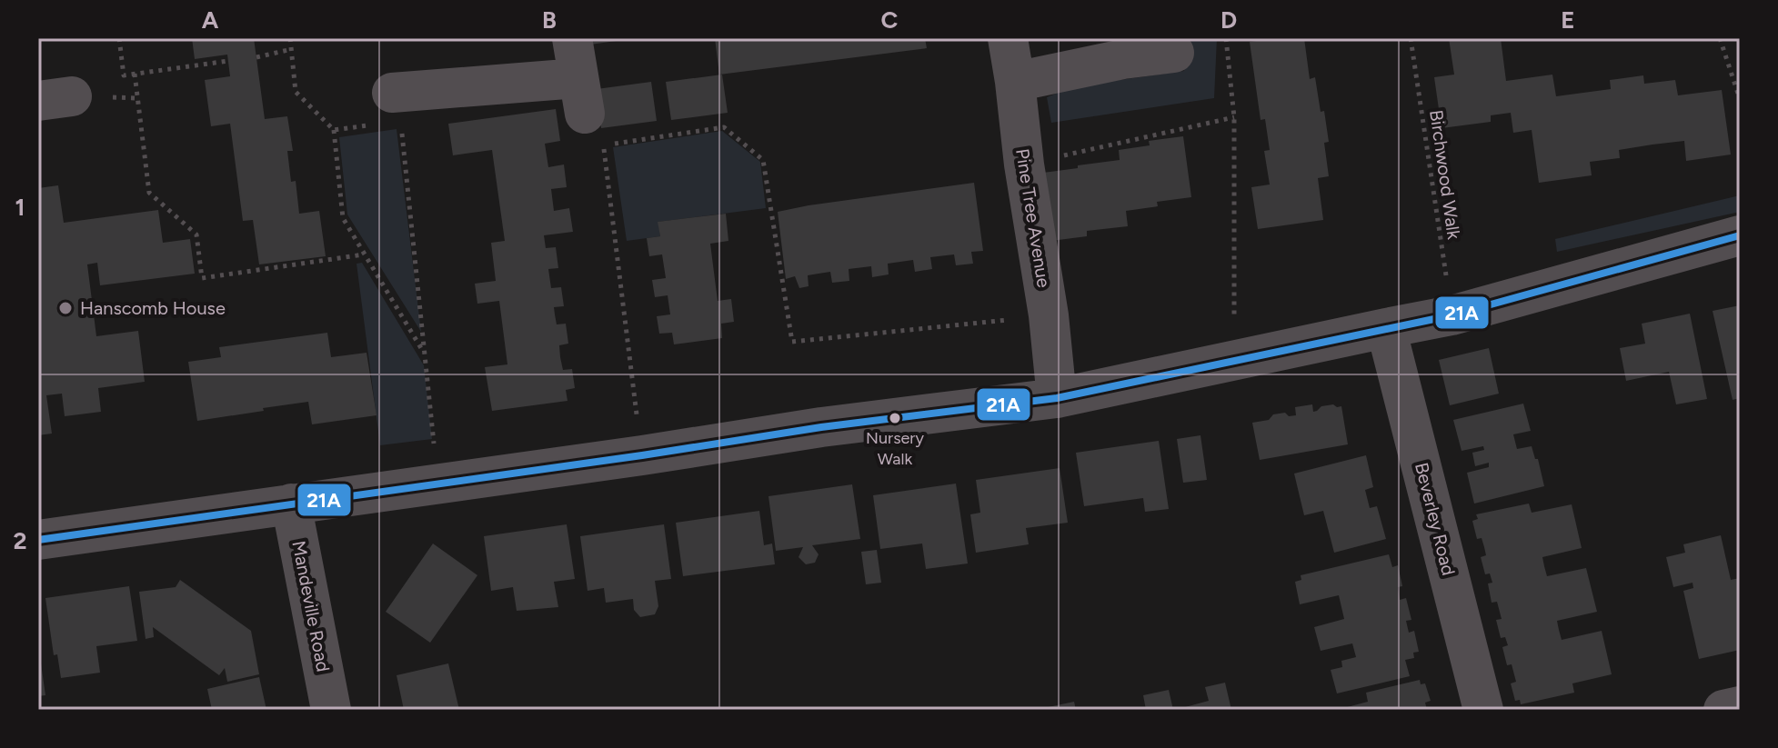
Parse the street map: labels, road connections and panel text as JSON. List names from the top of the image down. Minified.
{"streets":{"street":["Pine Tree Avenue","Beverley Road","Mandeville Road"],"path":["Birchwood Walk"]},"places":["Hanscomb House","Nursery Walk"],"lines":["transit line 21A"],"grid":{"columns":["A","B","C","D","E"],"rows":["1","2"]}}
